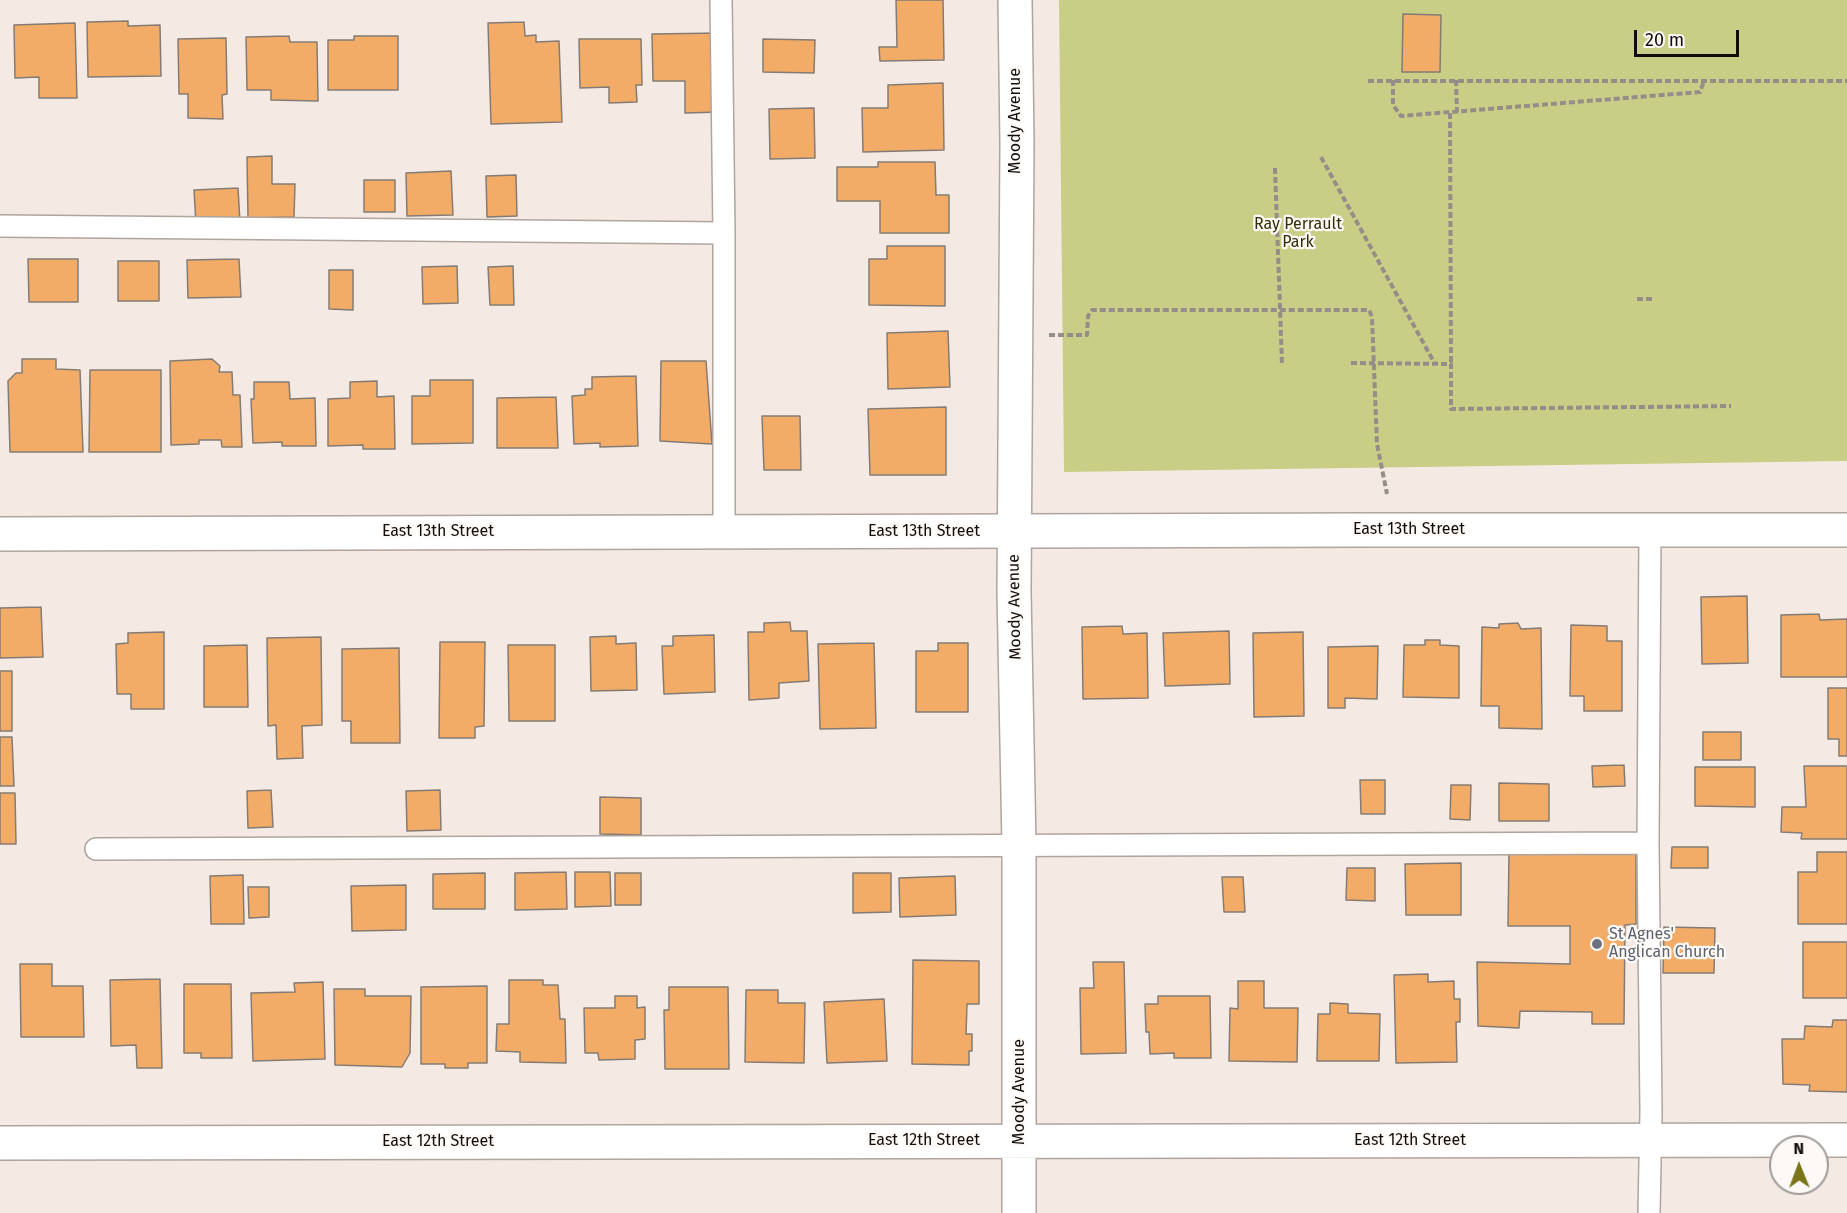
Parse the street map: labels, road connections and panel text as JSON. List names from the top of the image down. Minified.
{"streets":{"street":["Moody Avenue","East 13th Street","East 12th Street"]},"crossings":[["Moody Avenue","East 13th Street"],["Moody Avenue","East 12th Street"]],"parks":["Ray Perrault Park"],"places":["St Agnes' Anglican Church"],"scale_bar":"20 m","north":"top"}
